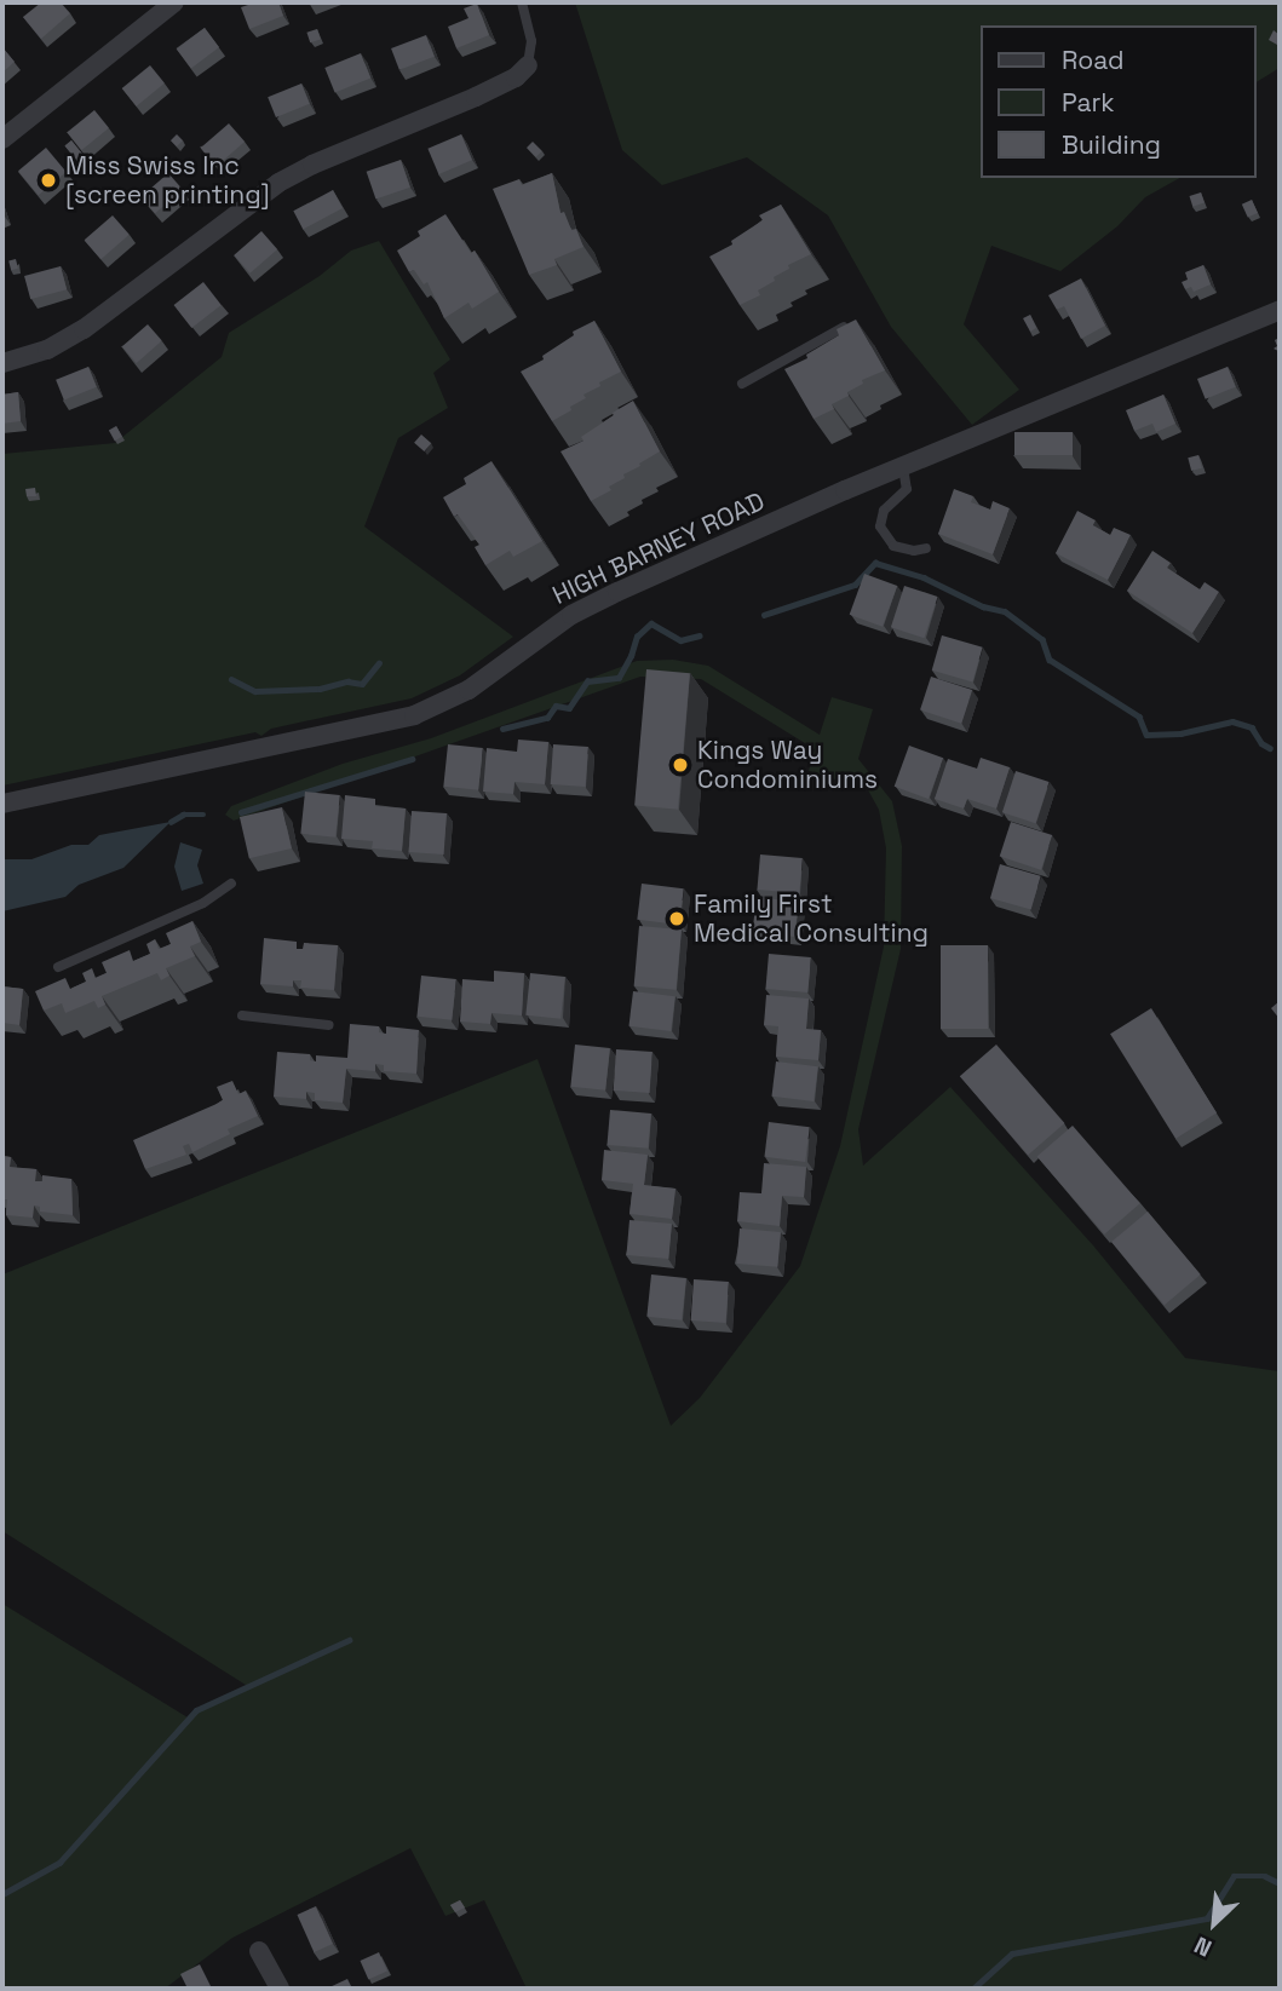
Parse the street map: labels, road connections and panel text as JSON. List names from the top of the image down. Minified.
{"streets":{"street":["HIGH BARNEY ROAD"]},"places":["Miss Swiss Inc [screen printing]","Kings Way Condominiums","Family First Medical Consulting"],"legend":["Road","Park","Building"],"north":"bottom left"}
